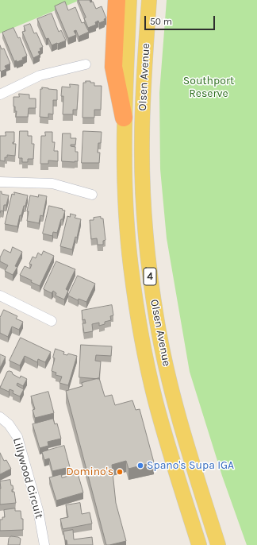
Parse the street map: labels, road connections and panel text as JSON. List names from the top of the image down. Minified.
{"streets":{"main road":["Olsen Avenue","4"],"street":["Lillywood Circuit"]},"parks":["Southport Reserve"],"places":["Spano's Supa IGA","Domino's"],"scale_bar":"50 m"}
